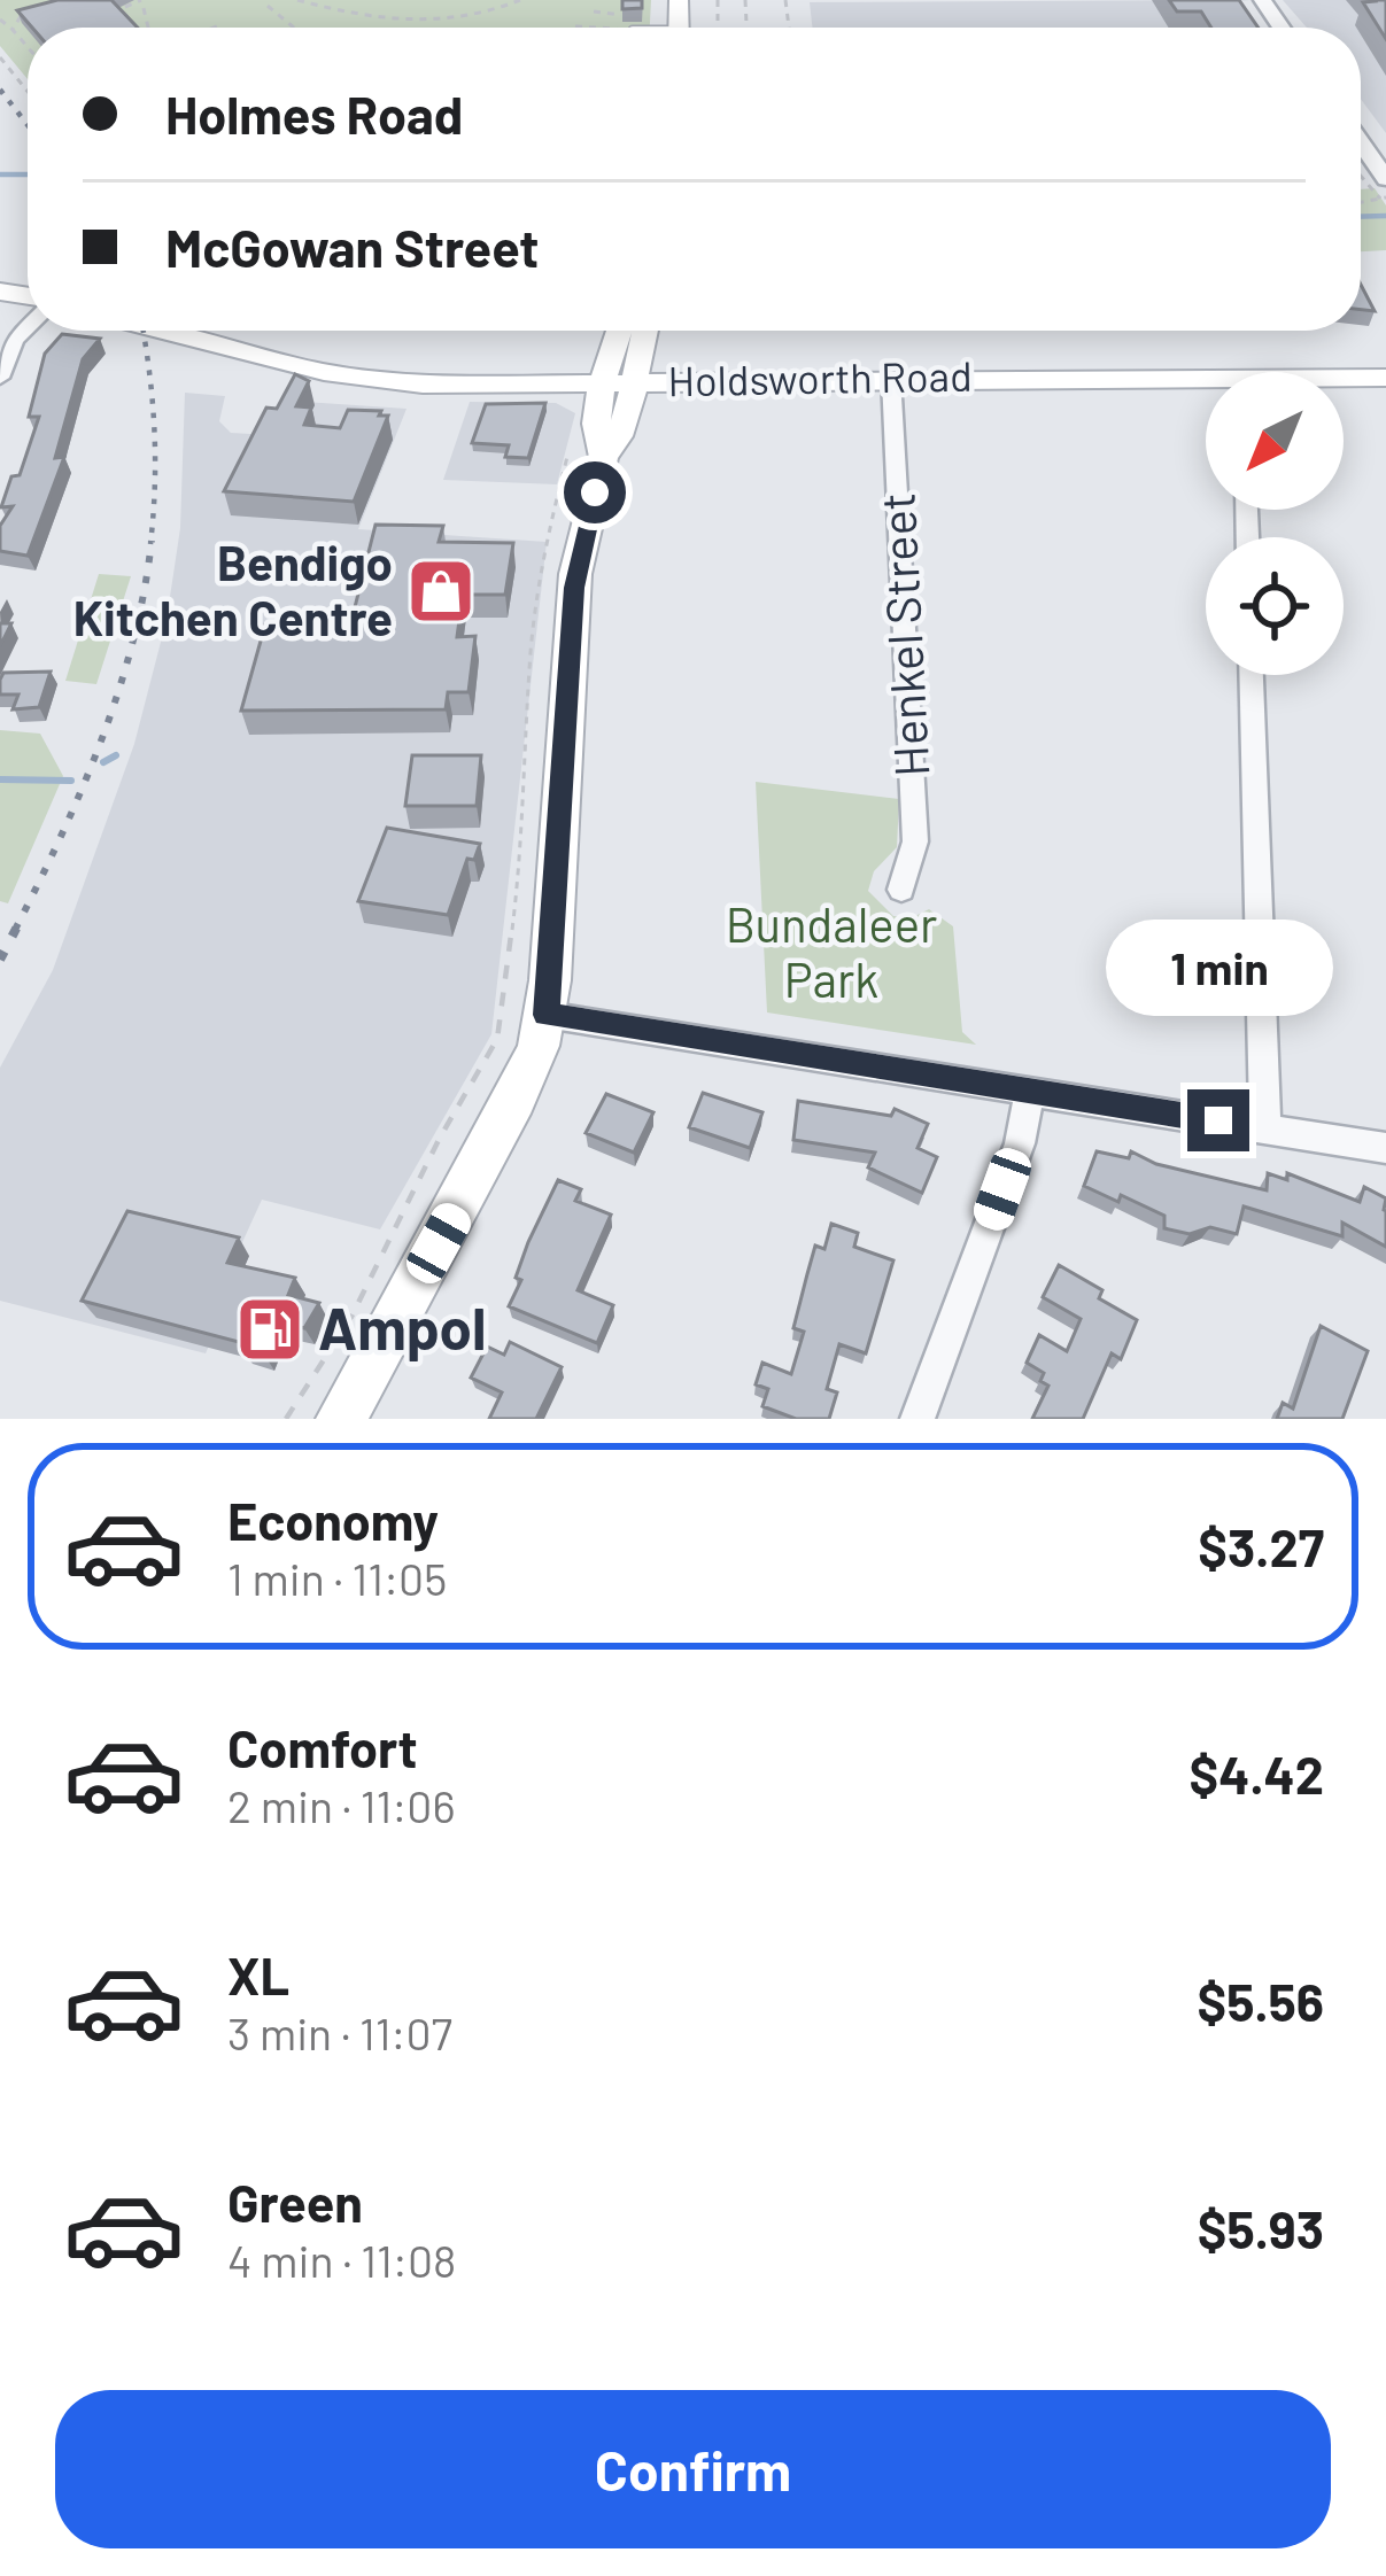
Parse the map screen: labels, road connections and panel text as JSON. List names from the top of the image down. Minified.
{"streets":{"main road":["Holdsworth Road"],"street":["Henkel Street"]},"crossings":[["Holdsworth Road","Henkel Street"]],"parks":["Bundaleer Park"],"places":{"shop":["Bendigo Kitchen Centre"],"fuel station":["Ampol"]},"north":"bottom left","page":{"banner":["Holmes Road","McGowan Street"],"bubble":"1 min","list":[{"name":"Economy","note":"1 min · 11:05","value":"$3.27"},{"name":"Comfort","note":"2 min · 11:06","value":"$4.42"},{"name":"XL","note":"3 min · 11:07","value":"$5.56"},{"name":"Green","note":"4 min · 11:08","value":"$5.93"}],"buttons":"Confirm"}}
